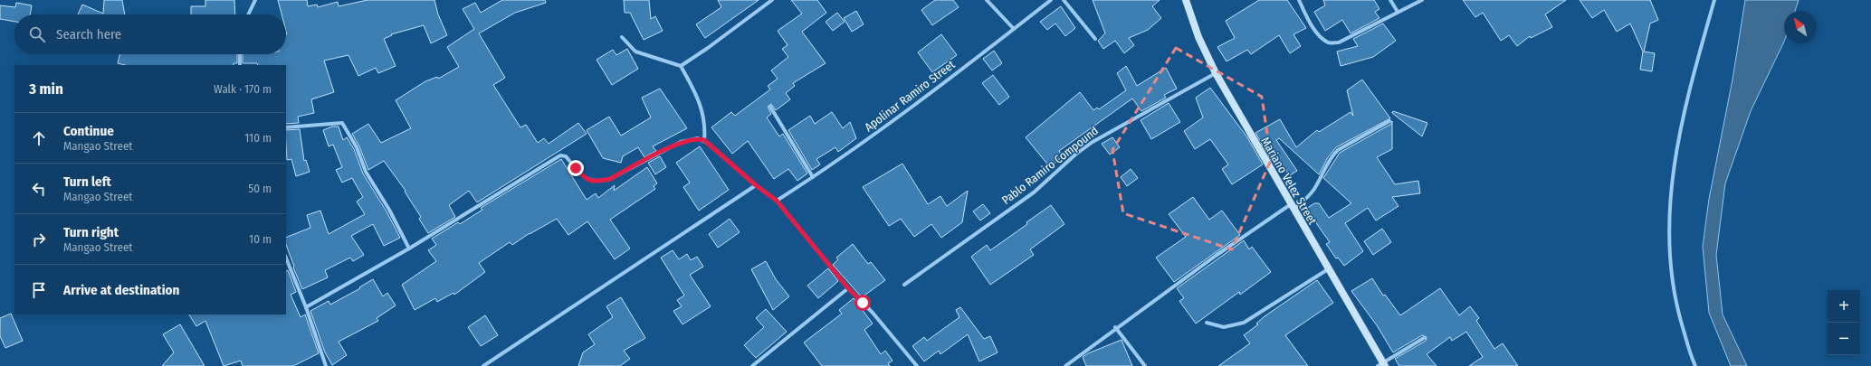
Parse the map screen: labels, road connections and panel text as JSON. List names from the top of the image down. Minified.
{"streets":{"street":["Apolinar Ramiro Street","Pablo Ramiro Compound","Mariano Velez Street"]},"crossings":[["Pablo Ramiro Compound","Mariano Velez Street"]],"north":"top left","page":{"search":"Search here","heading":["3 min","Walk · 170 m"],"list":[["Continue","Mangao Street","110 m"],["Turn left","Mangao Street","50 m"],["Turn right","Mangao Street","10 m"],"Arrive at destination"],"map_buttons":["+","−"]}}
